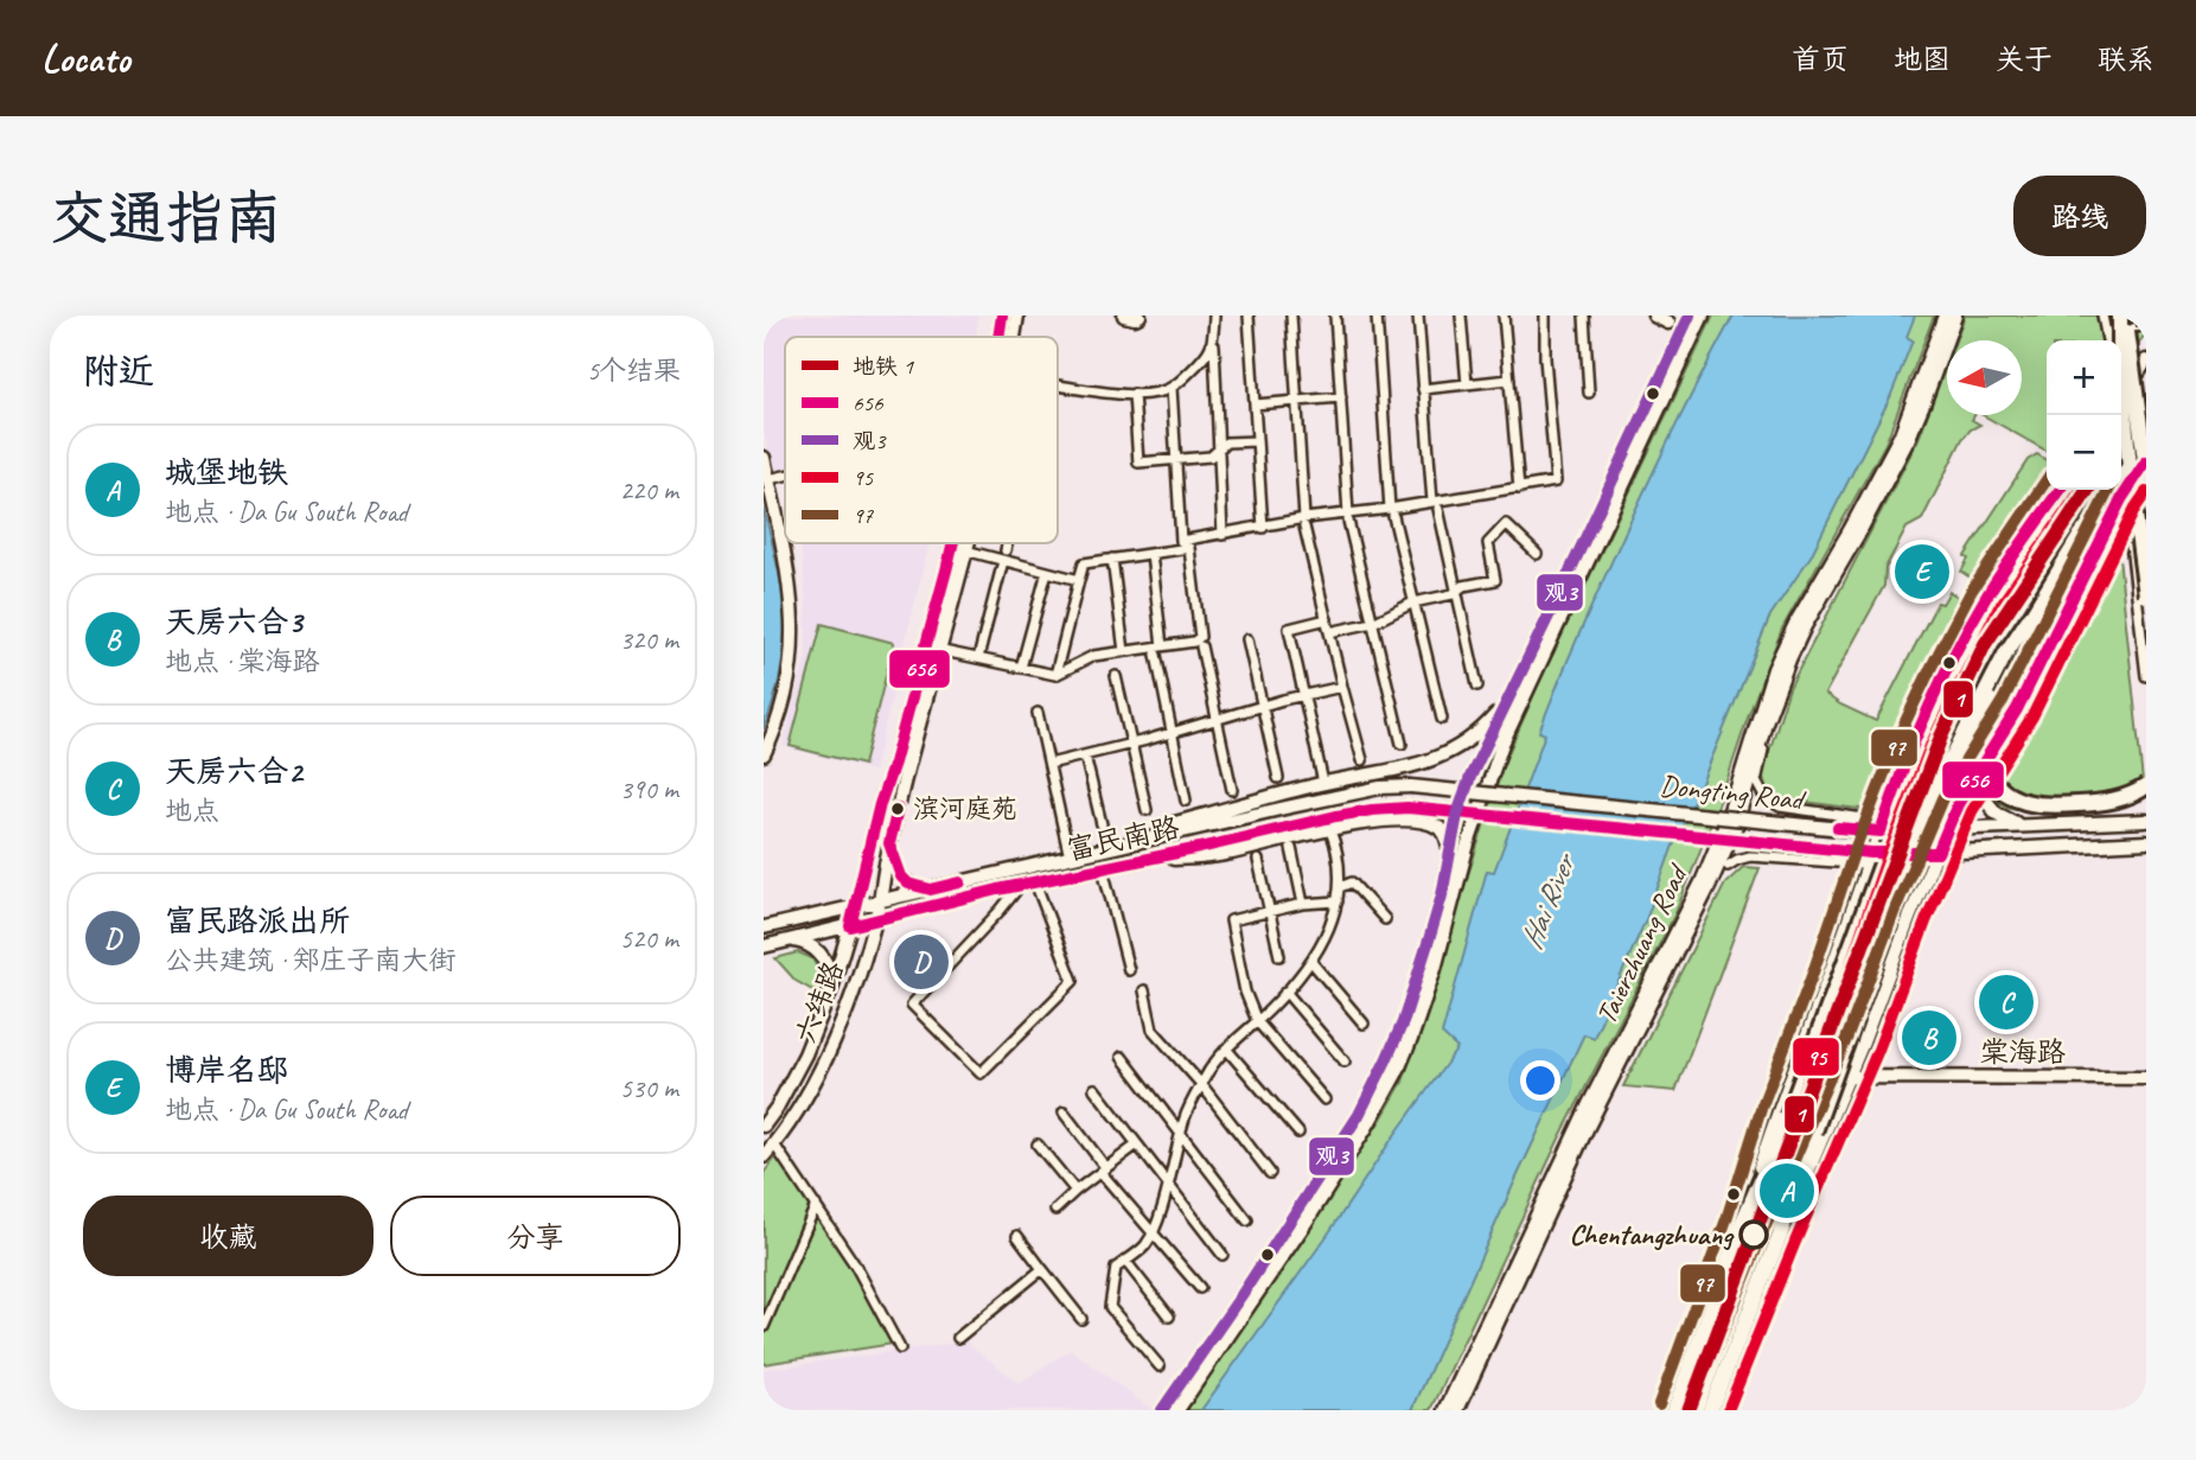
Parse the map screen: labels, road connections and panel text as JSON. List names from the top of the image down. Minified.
{"streets":{"main road":["Dongting Road","富民南路","Taierzhuang Road","六纬路","棠海路"]},"crossings":[["Dongting Road","富民南路"],["Dongting Road","Taierzhuang Road"],["富民南路","六纬路"]],"water":["Hai River"],"places":["滨河庭苑","Chentangzhuang"],"lines":["transit line 656","transit line 观3","transit line 97","metro line 1","transit line 95"],"legend":["地铁 1","656","观3","95","97"],"north":"left","page":{"header":"Locato","nav":["首页","地图","关于","联系"],"buttons":["路线",["收藏","分享"]],"title":"交通指南","heading":["附近","5个结果"],"map_buttons":["+","−"],"list":[{"mark":"A","name":"城堡地铁","note":"地点 · Da Gu South Road","value":"220 m"},{"mark":"B","name":"天房六合3","note":"地点 · 棠海路","value":"320 m"},{"mark":"C","name":"天房六合2","note":"地点","value":"390 m"},{"mark":"D","name":"富民路派出所","note":"公共建筑 · 郑庄子南大街","value":"520 m"},{"mark":"E","name":"博岸名邸","note":"地点 · Da Gu South Road","value":"530 m"}],"pins":["E","D","C","B","A"]}}
